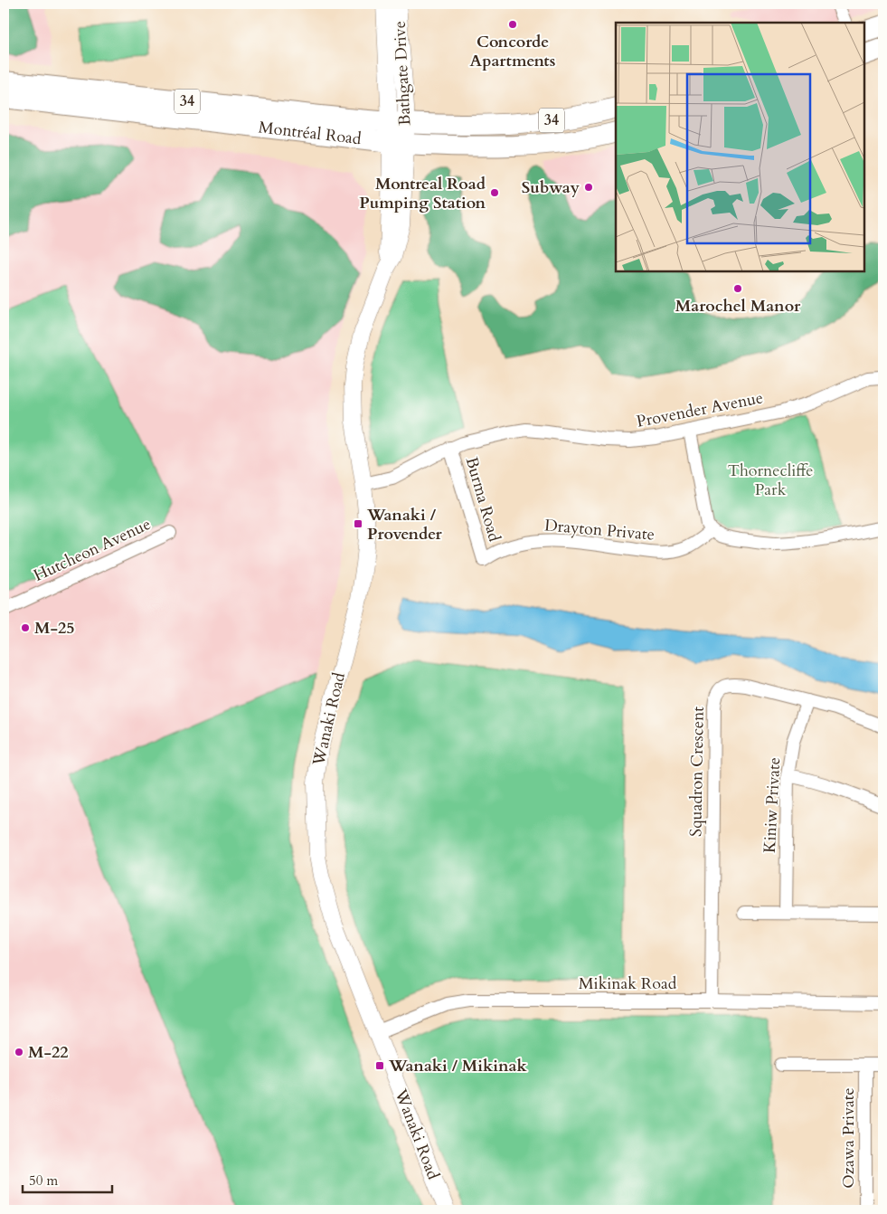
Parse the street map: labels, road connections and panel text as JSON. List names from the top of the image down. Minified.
{"streets":{"main road":["34","Montréal Road"],"street":["Bathgate Drive","Provender Avenue","Burma Road","Drayton Private","Hutcheon Avenue","Wanaki Road","Squadron Crescent","Kiniw Private","Mikinak Road","Ozawa Private"]},"crossings":[["Bathgate Drive","Montréal Road"],["Bathgate Drive","Wanaki Road"],["Montréal Road","Wanaki Road"],["Provender Avenue","Burma Road"],["Provender Avenue","Wanaki Road"],["Burma Road","Drayton Private"],["Wanaki Road","Mikinak Road"],["Squadron Crescent","Kiniw Private"],["Squadron Crescent","Mikinak Road"]],"parks":["Thornecliffe Park"],"places":{"other":["Concorde Apartments","Subway","Montreal Road Pumping Station","Marochel Manor","M-25","M-22"],"transit":["Wanaki / Provender","Wanaki / Mikinak"]},"scale_bar":"50 m"}
